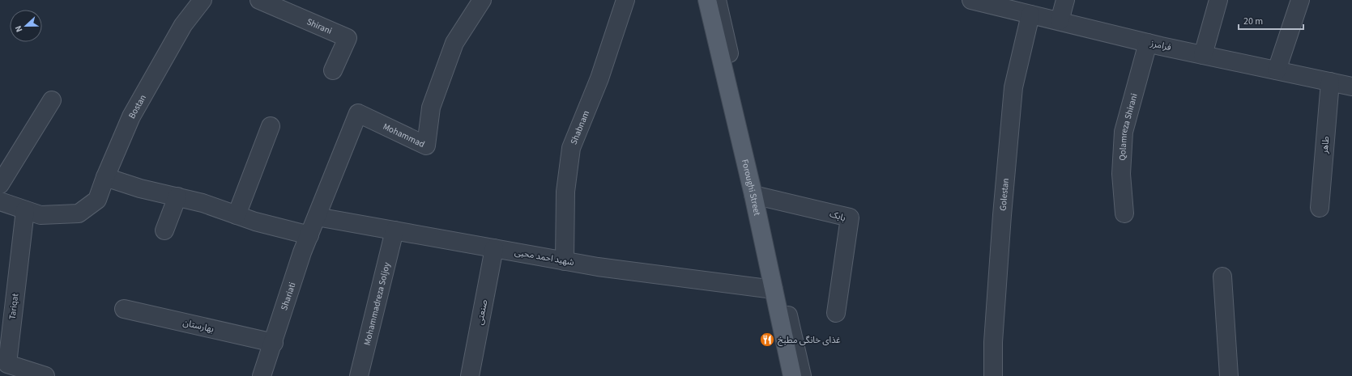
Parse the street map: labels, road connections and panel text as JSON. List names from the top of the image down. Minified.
{"streets":{"main road":["Foroughi Street"],"street":["Shirani","فرامرز","Bostan","Qolamreza Shirani","Shabnam","Mohammad","طاهر","Golestan","بابک","شهید احمد محبی","Shariati","Mohammadreza Soljoy","Tariqat","صنعتی","بهارستان"]},"crossings":[["فرامرز","Qolamreza Shirani"],["فرامرز","طاهر"],["فرامرز","Golestan"],["Bostan","Tariqat"],["Shabnam","شهید احمد محبی"],["Mohammad","شهید احمد محبی"],["Mohammad","Shariati"],["Foroughi Street","بابک"],["Foroughi Street","شهید احمد محبی"],["شهید احمد محبی","Shariati"],["شهید احمد محبی","Mohammadreza Soljoy"],["شهید احمد محبی","صنعتی"],["Shariati","بهارستان"]],"places":{"restaurant":["غذای خانگی مطبخ"]},"scale_bar":"20 m","north":"left"}
